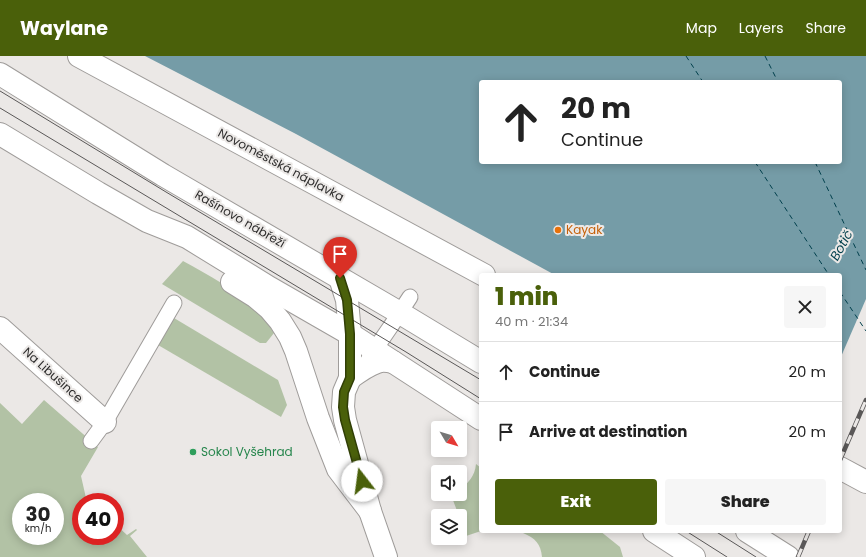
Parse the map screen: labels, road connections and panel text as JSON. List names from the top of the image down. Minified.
{"streets":{"street":["Novoměstská náplavka","Rašínovo nábřeží","Na Libušince"]},"water":["Botič"],"places":["Kayak","Sokol Vyšehrad"],"north":"bottom right","page":{"header":"Waylane","nav":["Map","Layers","Share"],"turn":["20 m","Continue"],"heading":["1 min","40 m · 21:34"],"list":[{"name":"Continue","value":"20 m"},{"name":"Arrive at destination","value":"20 m"}],"buttons":["Exit","Share"],"speed":"30 km/h","limit":"40"}}
